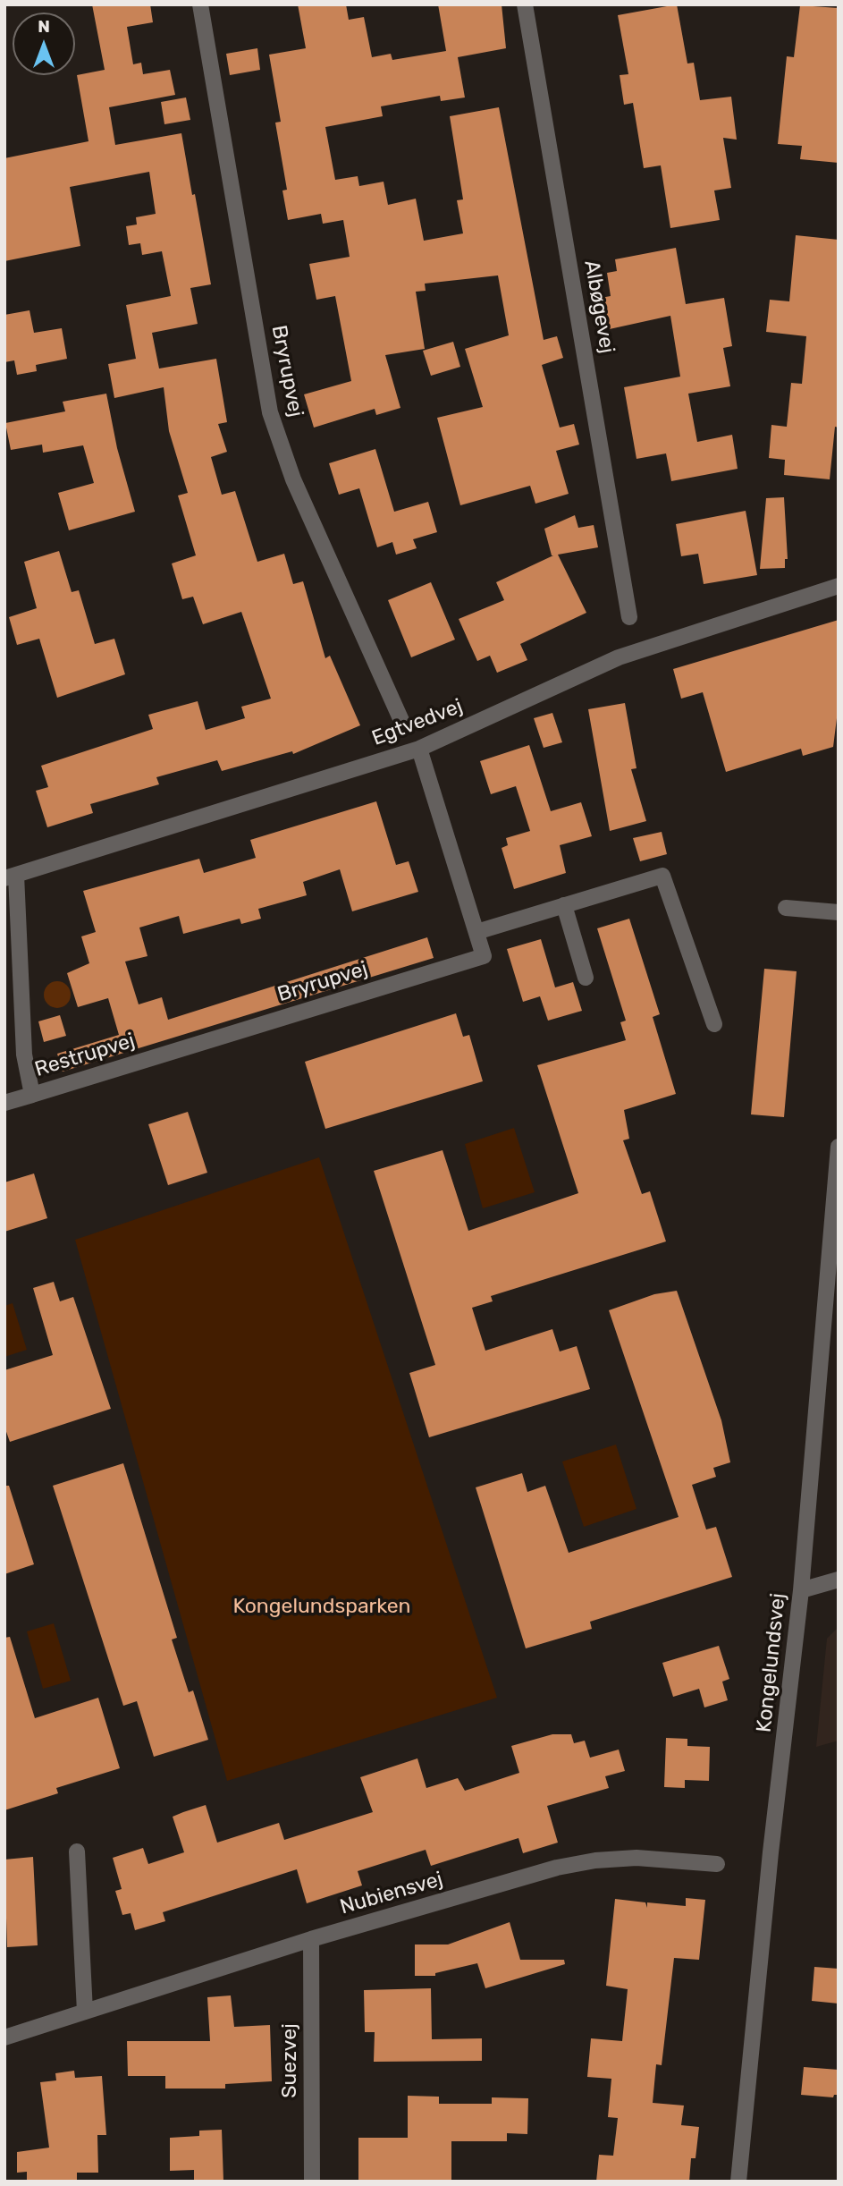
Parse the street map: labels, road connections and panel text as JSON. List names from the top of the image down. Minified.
{"streets":{"street":["Albøgevej","Bryrupvej","Egtvedvej","Restrupvej","Kongelundsvej","Nubiensvej","Suezvej"]},"crossings":[["Bryrupvej","Egtvedvej"],["Bryrupvej","Restrupvej"],["Egtvedvej","Restrupvej"],["Nubiensvej","Suezvej"]],"parks":["Kongelundsparken"],"north":"top"}
